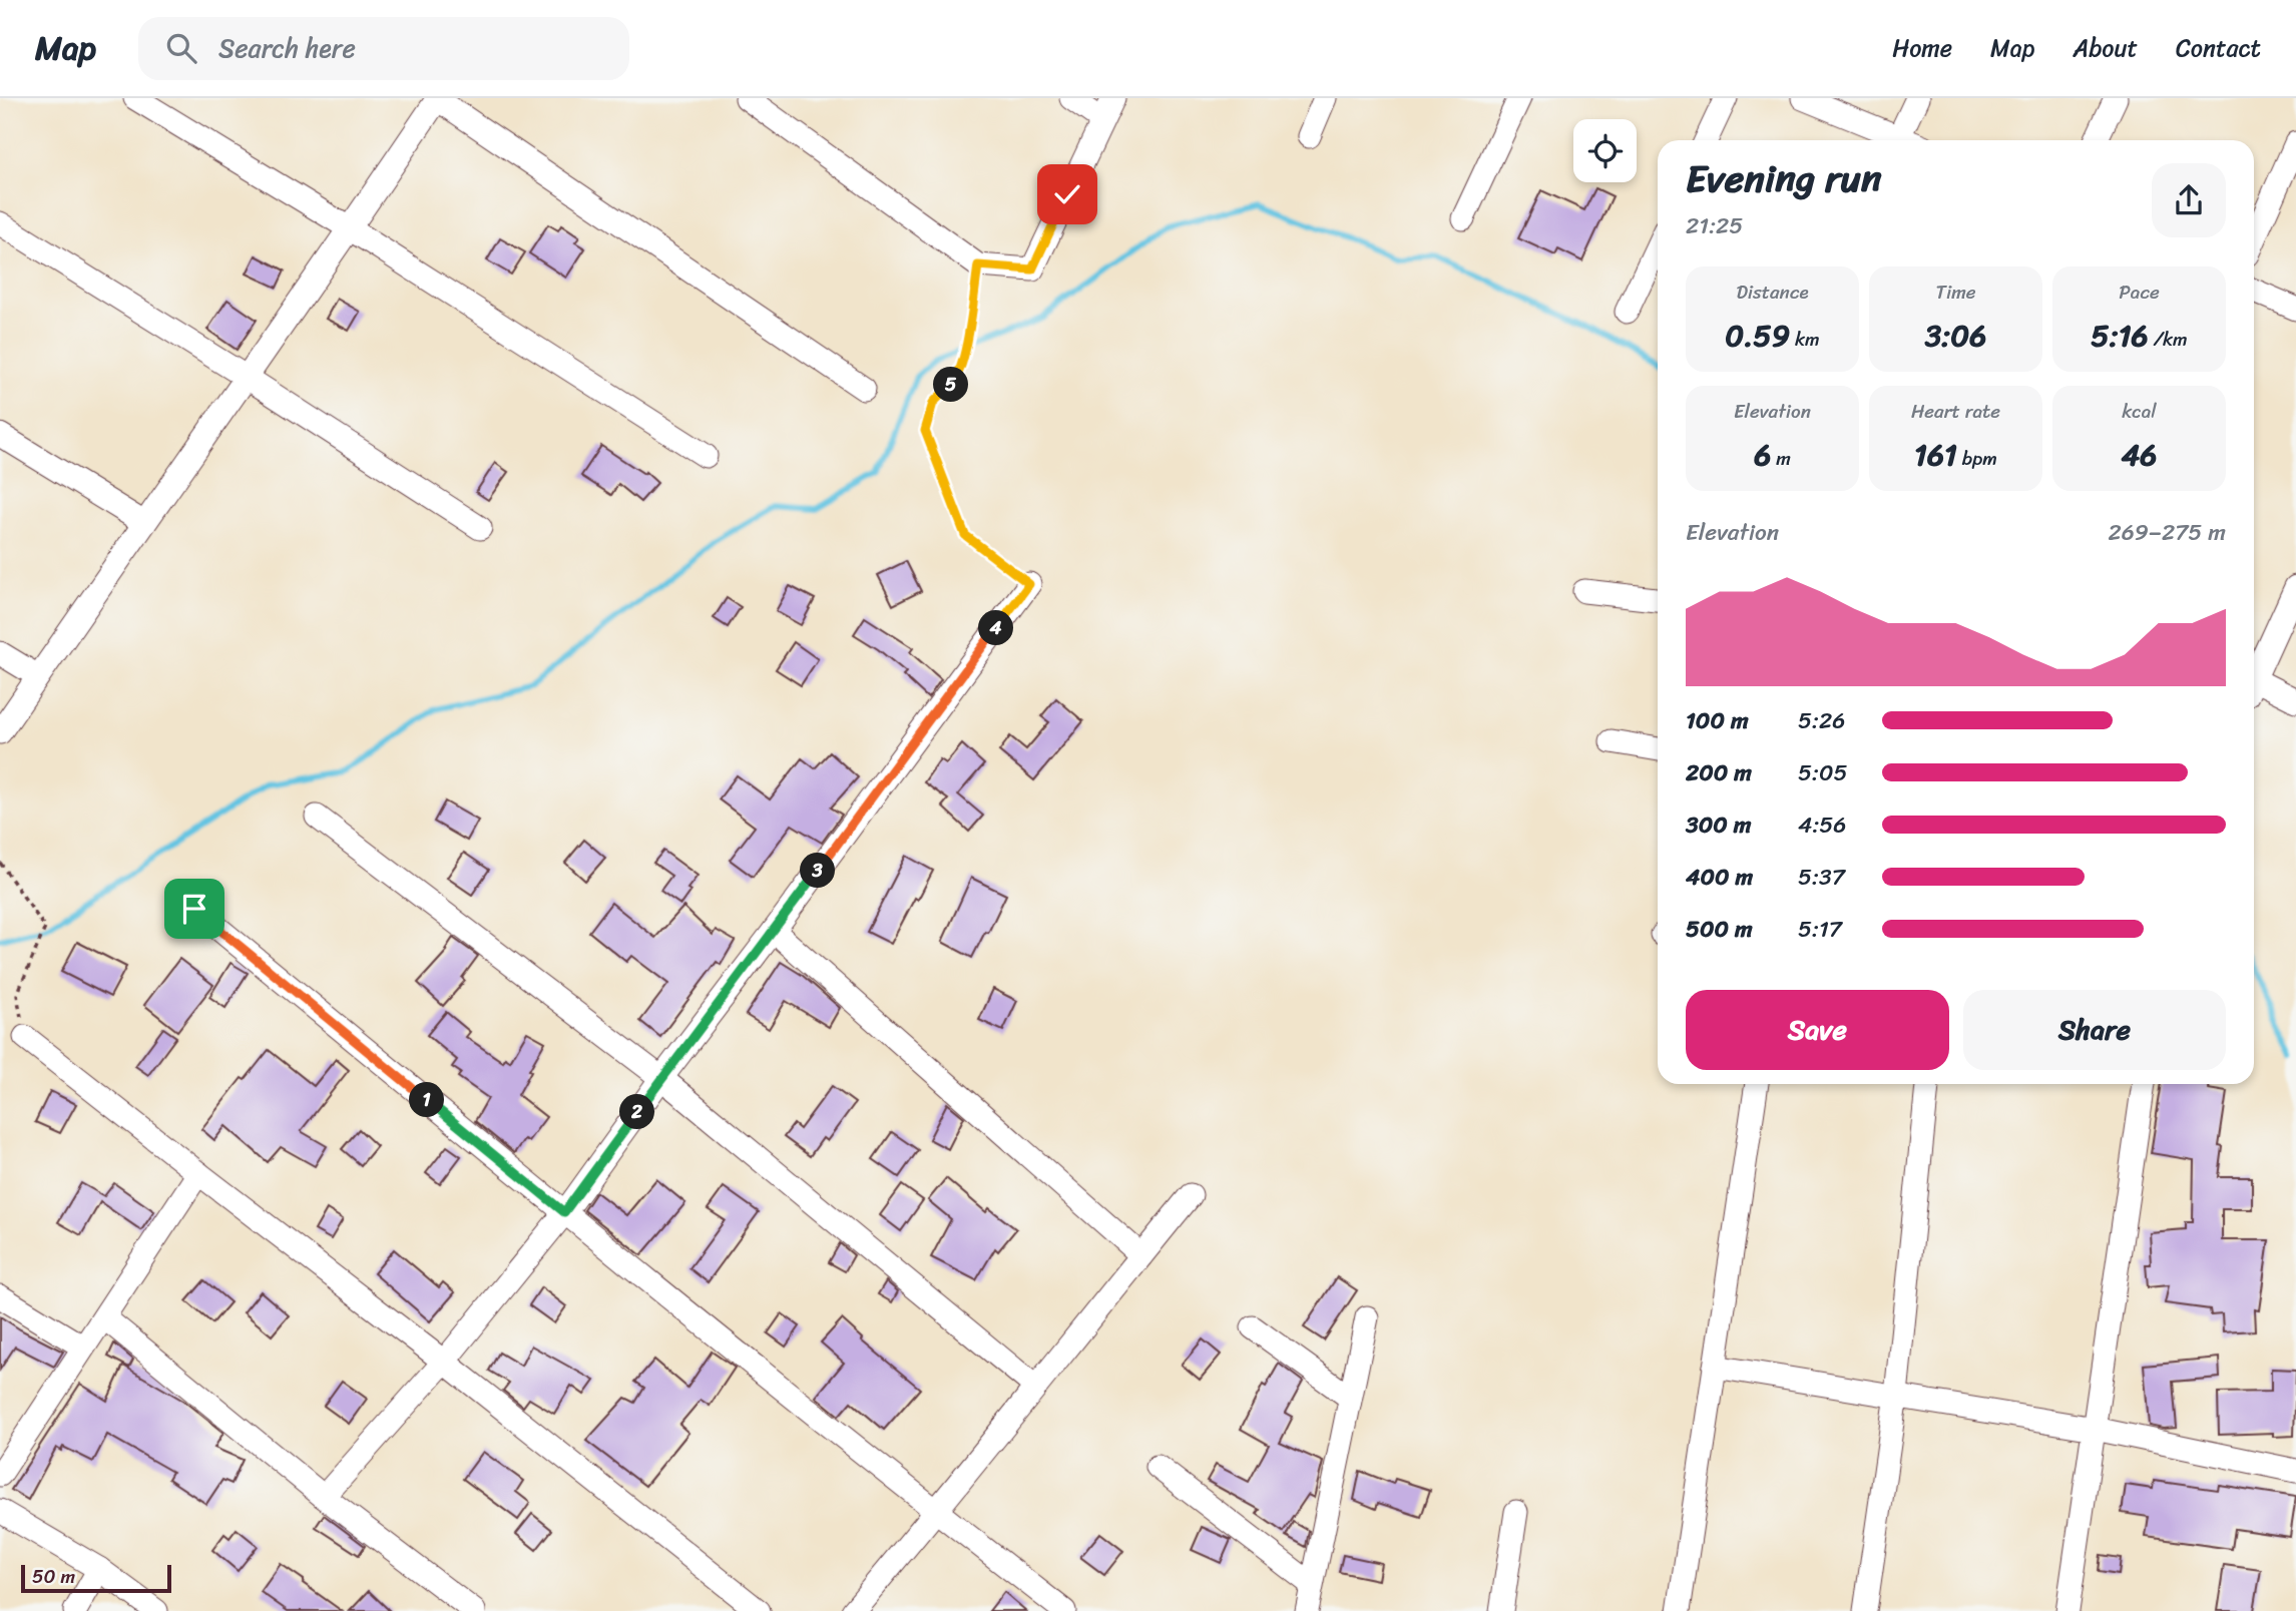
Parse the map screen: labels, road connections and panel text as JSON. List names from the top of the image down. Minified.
{"scale_bar":"50 m","page":{"header":"Map","search":"Search here","nav":["Home","Map","About","Contact"],"heading":["Evening run","21:25"],"stats":[["Distance","0.59 km"],["Time","3:06"],["Pace","5:16 /km"],["Elevation","6 m"],["Heart rate","161 bpm"],["kcal","46"]],"pins":["5","4","3","1","2"],"chart":["Elevation","269–275 m"],"list":[{"name":"100 m","note":"5:26"},{"name":"200 m","note":"5:05"},{"name":"300 m","note":"4:56"},{"name":"400 m","note":"5:37"},{"name":"500 m","note":"5:17"}],"buttons":["Save","Share"],"scale":"50 m"}}
